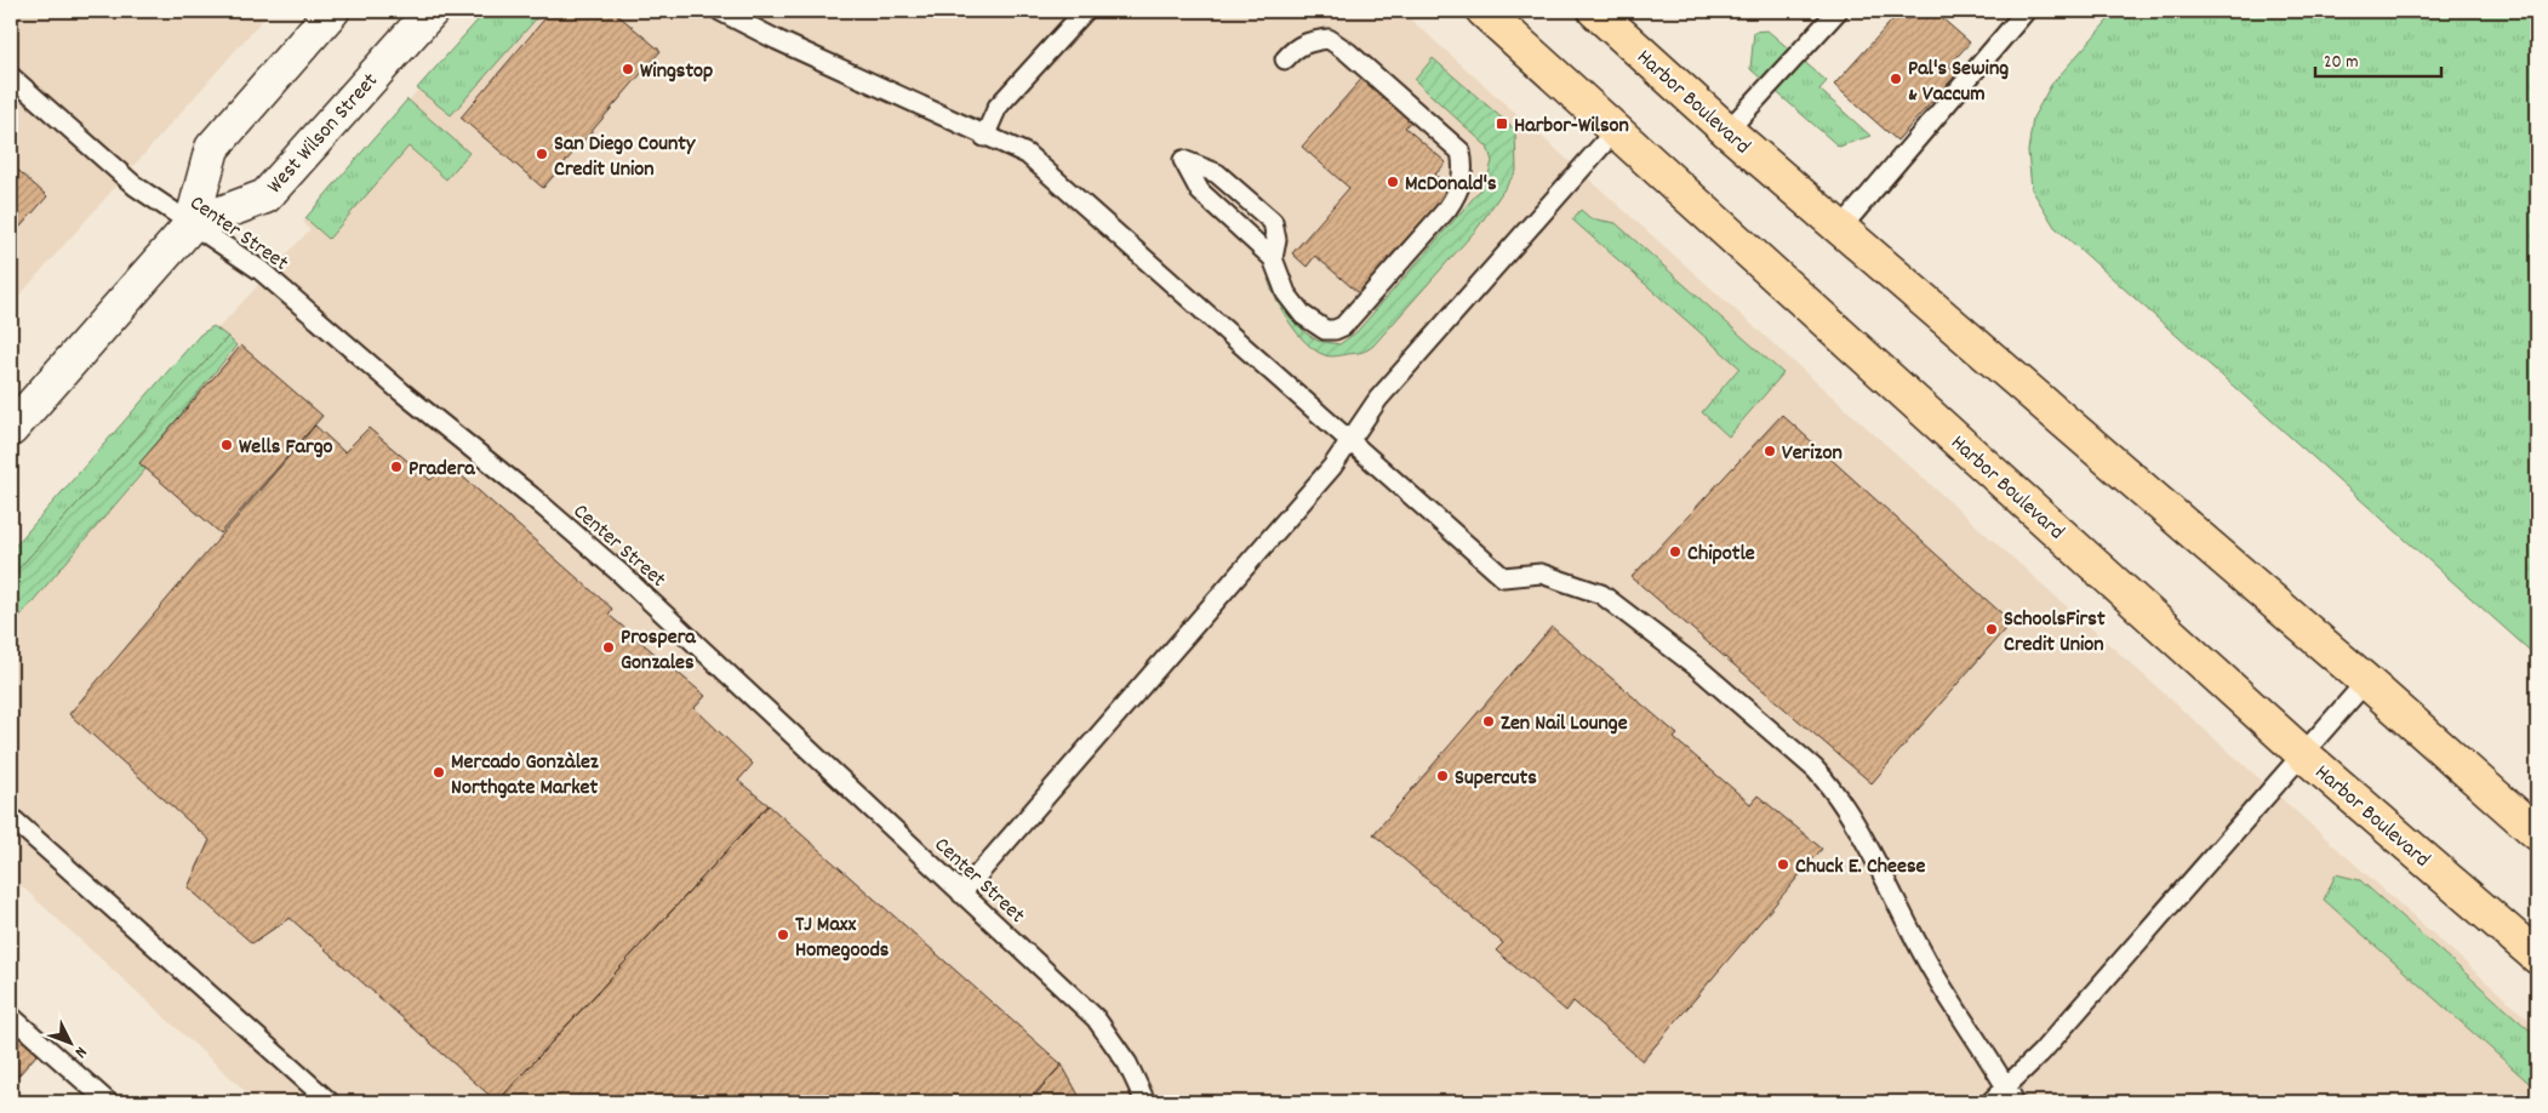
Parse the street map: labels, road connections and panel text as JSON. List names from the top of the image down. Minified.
{"streets":{"main road":["Harbor Boulevard"],"street":["West Wilson Street"],"lane":["Center Street"]},"crossings":[["West Wilson Street","Center Street"]],"places":{"other":["Wingstop","Pal's Sewing & Vaccum","San Diego County Credit Union","McDonald's","Wells Fargo","Verizon","Pradera","Chipotle","SchoolsFirst Credit Union","Prospera Gonzales","Zen Nail Lounge","Mercado Gonzàlez Northgate Market","Supercuts","Chuck E. Cheese","TJ Maxx Homegoods"],"transit":["Harbor-Wilson"]},"scale_bar":"20 m","north":"bottom right"}
